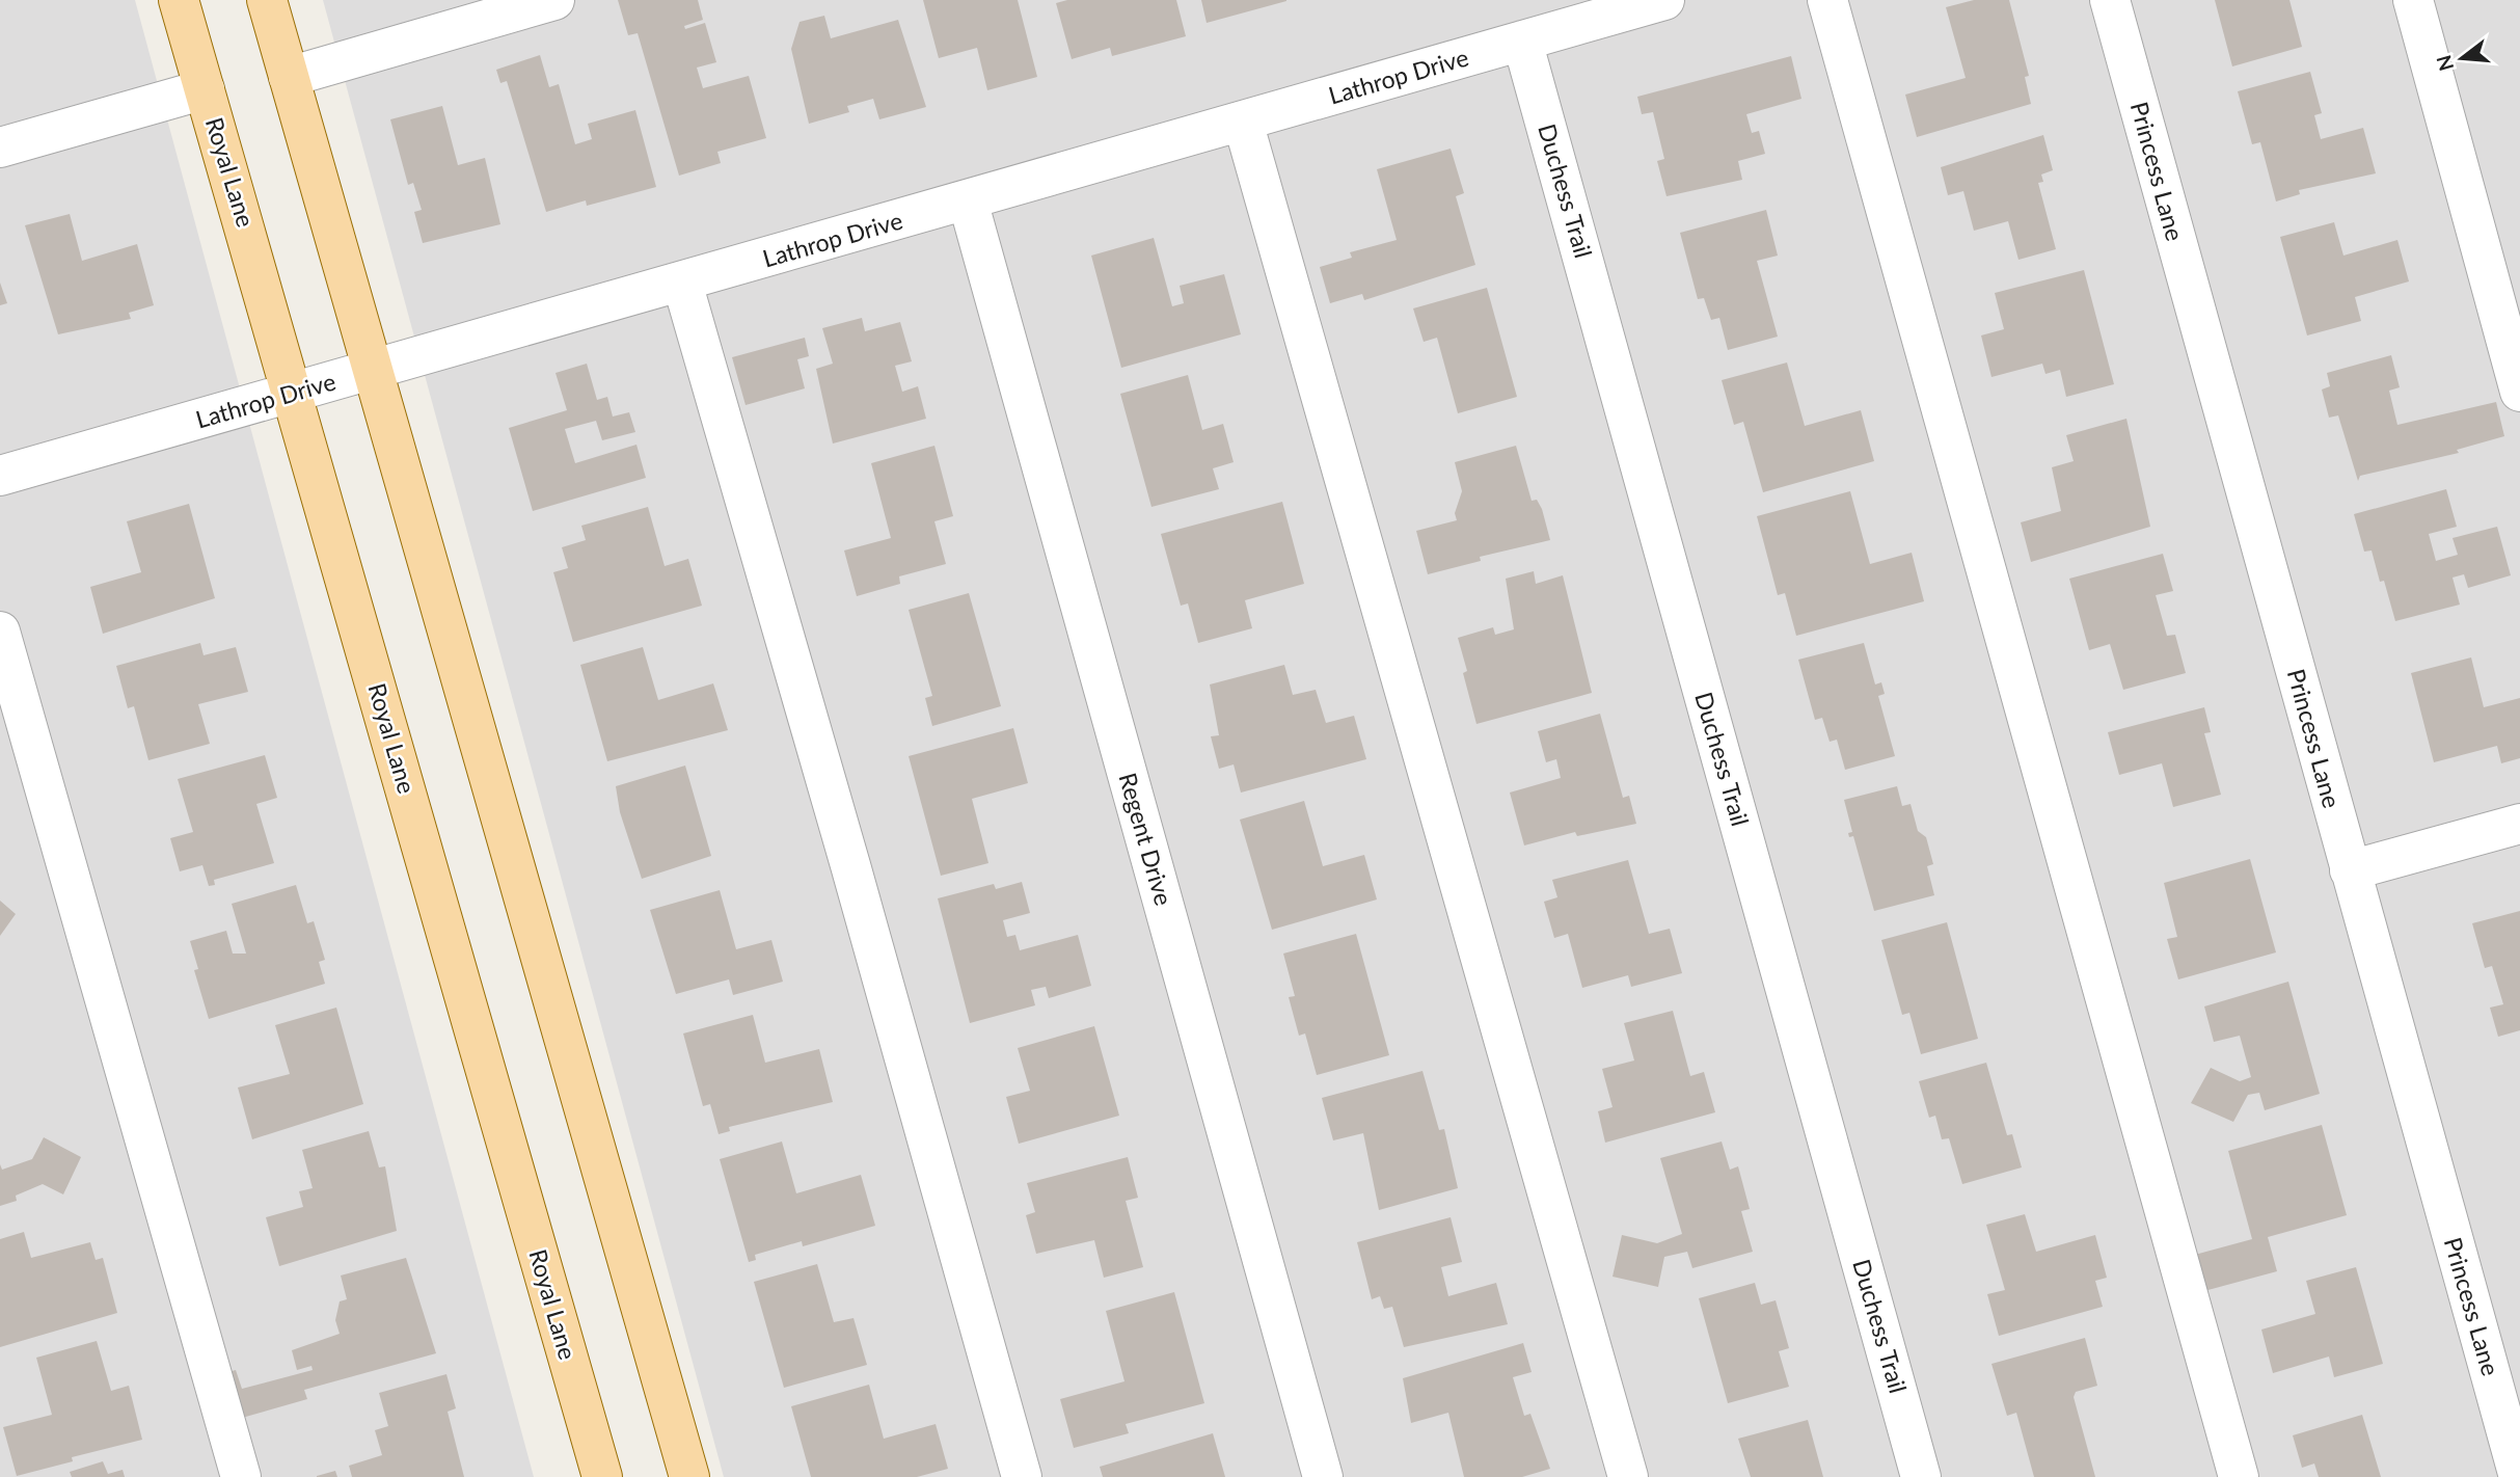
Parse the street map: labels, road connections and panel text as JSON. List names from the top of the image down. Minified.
{"streets":{"main road":["Royal Lane"],"street":["Lathrop Drive","Princess Lane","Duchess Trail","Regent Drive"]},"crossings":[["Lathrop Drive","Royal Lane"],["Lathrop Drive","Duchess Trail"],["Lathrop Drive","Regent Drive"]],"north":"left"}
